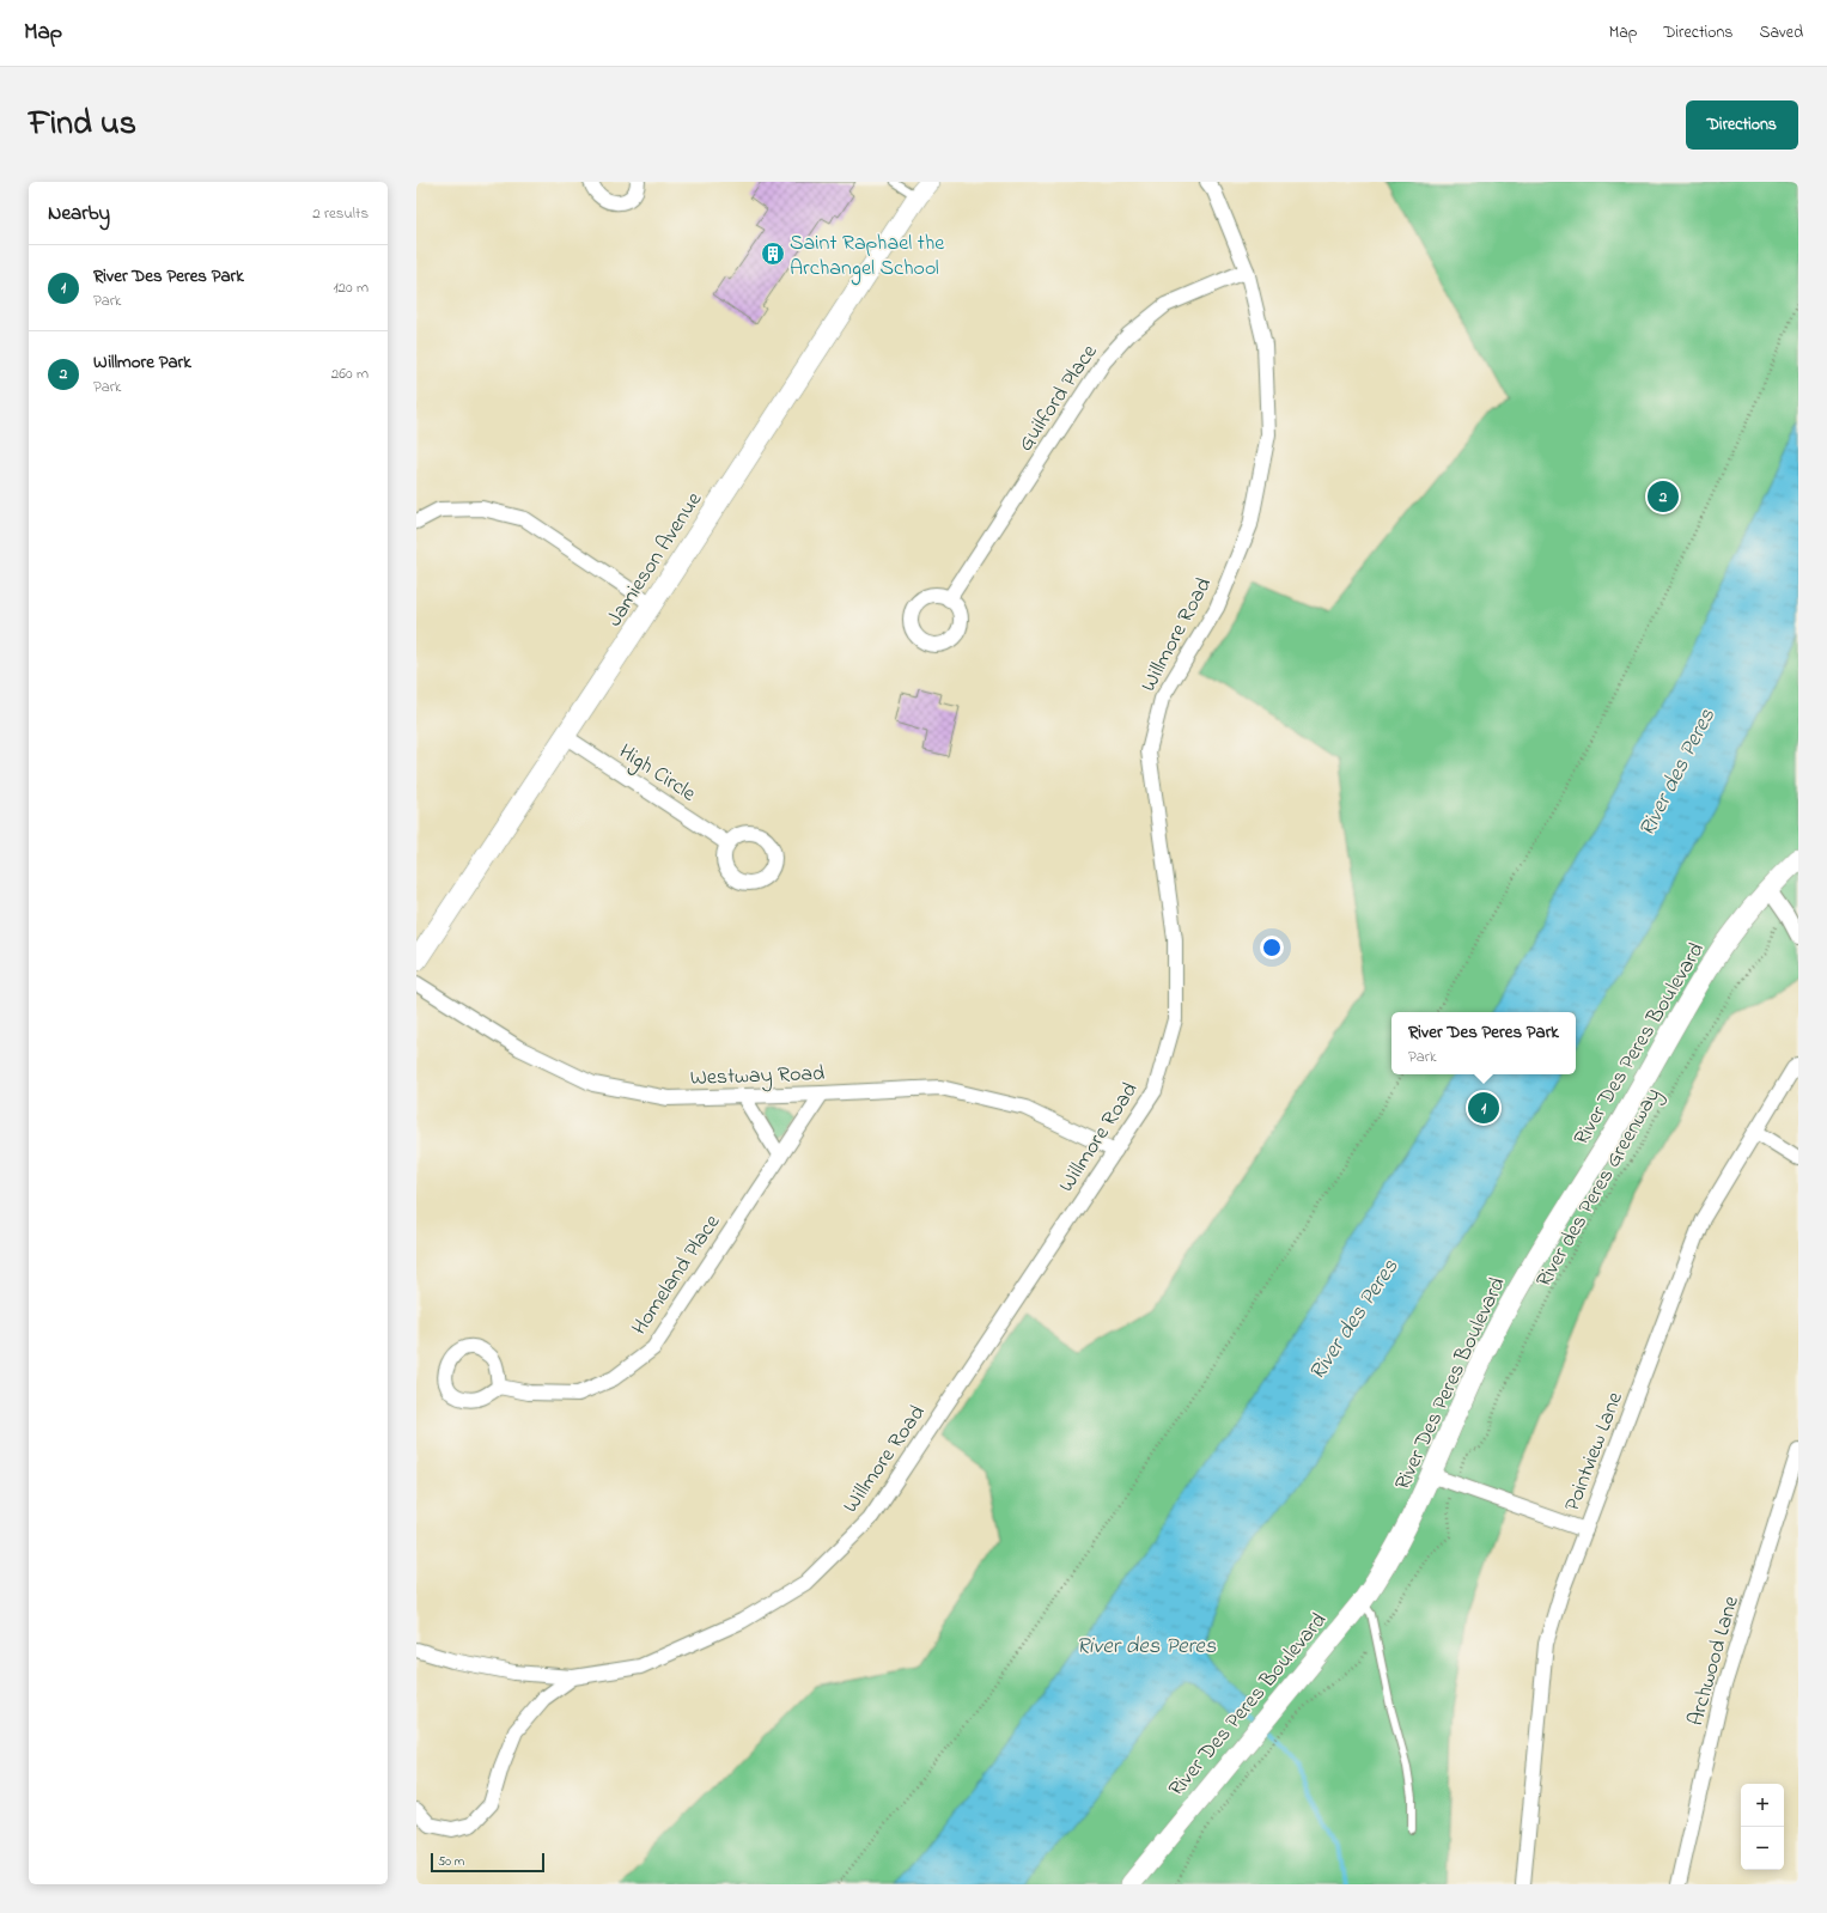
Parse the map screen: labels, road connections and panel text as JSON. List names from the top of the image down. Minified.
{"streets":{"main road":["Jamieson Avenue","River Des Peres Boulevard"],"street":["Guilford Place","Willmore Road","High Circle","Westway Road","Homeland Place","Pointview Lane","Archwood Lane"],"path":["River des Peres Greenway"]},"crossings":[["Guilford Place","Willmore Road"],["Jamieson Avenue","High Circle"],["Willmore Road","Westway Road"],["Westway Road","Homeland Place"]],"water":["River des Peres"],"places":{"building":["Saint Raphael the Archangel School"]},"scale_bar":"50 m","page":{"header":"Map","nav":["Map","Directions","Saved"],"title":"Find us","buttons":"Directions","heading":["Nearby","2 results"],"list":[{"mark":"1","name":"River Des Peres Park","note":"Park","value":"120 m"},{"mark":"2","name":"Willmore Park","note":"Park","value":"260 m"}],"pins":["2","1"],"popup":["River Des Peres Park","Park"],"map_buttons":["+","−"],"scale":"50 m"}}
